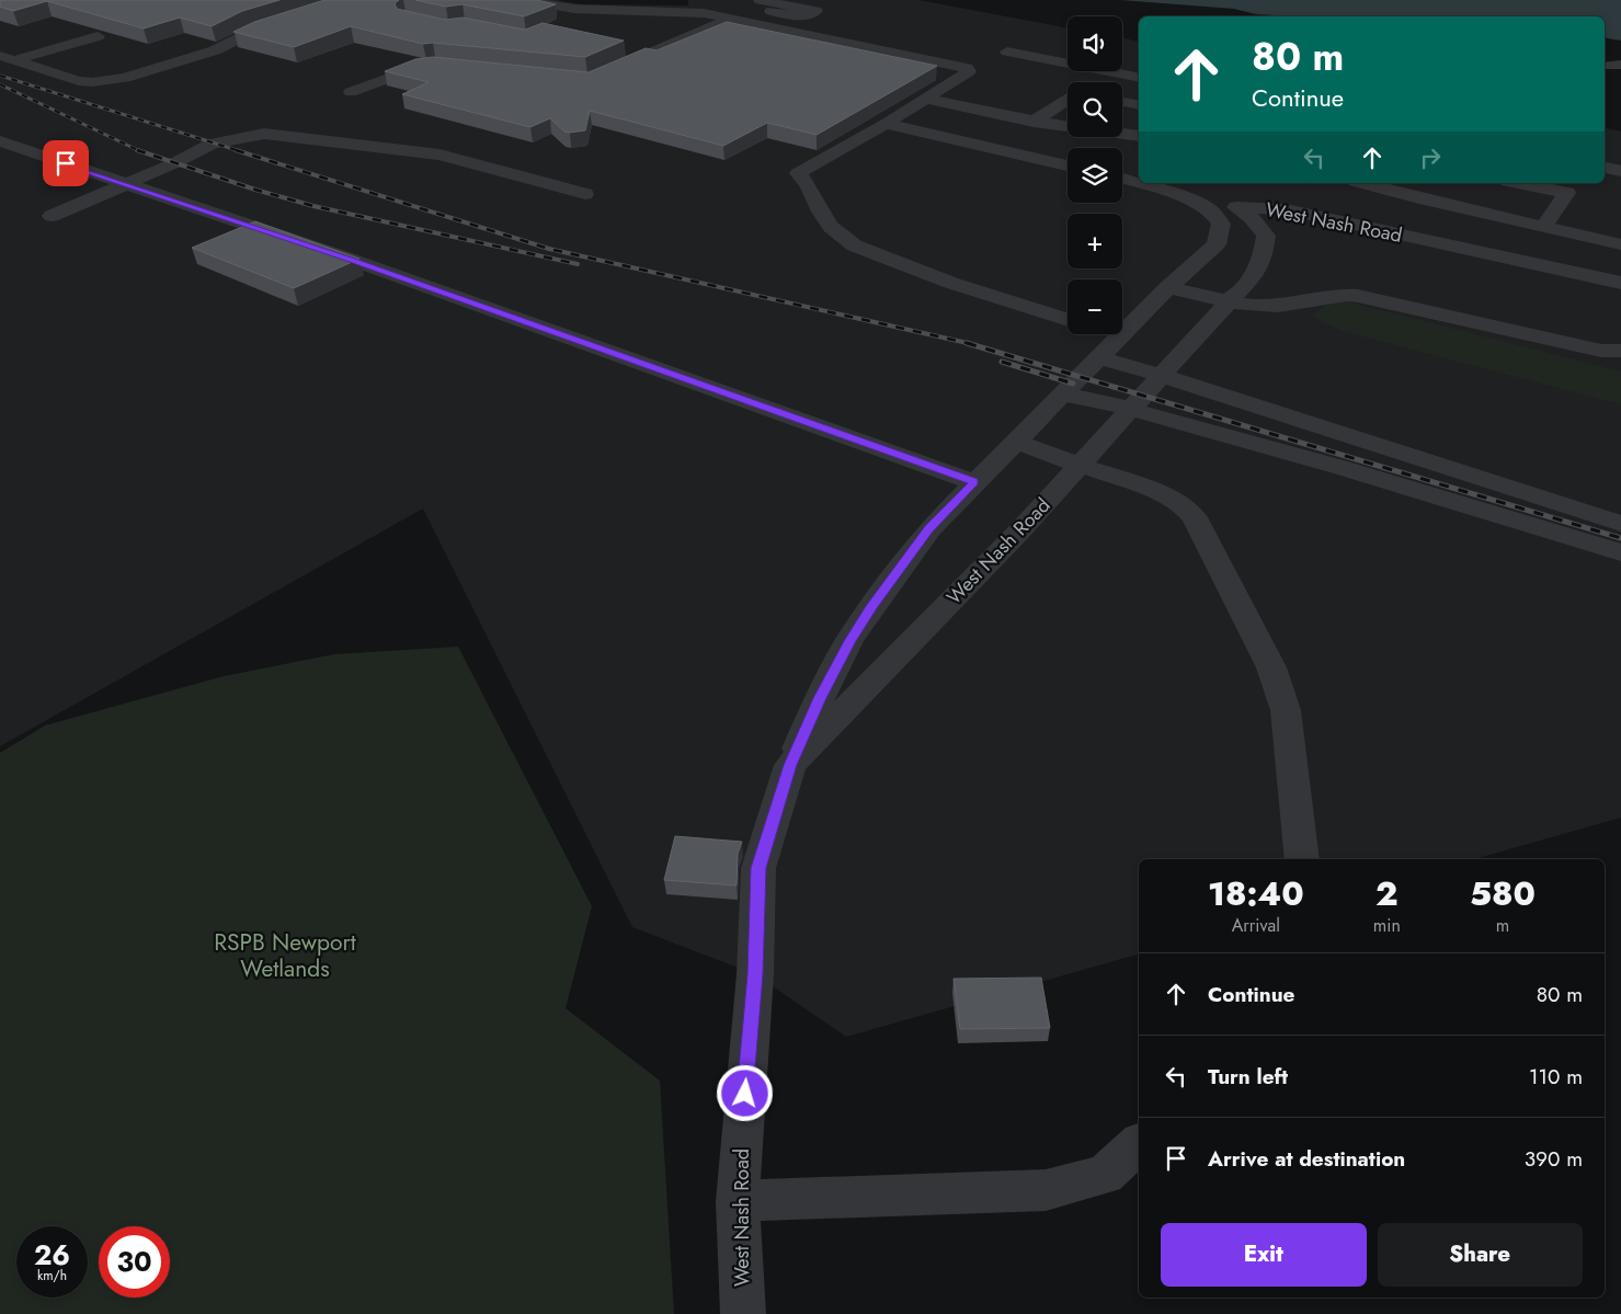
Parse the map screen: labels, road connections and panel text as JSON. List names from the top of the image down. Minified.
{"streets":{"street":["West Nash Road"]},"parks":["RSPB Newport Wetlands"],"page":{"map_buttons":["+","−"],"turn":["80 m","Continue"],"eta":["18:40","Arrival","2","min","580","m"],"list":[{"name":"Continue","value":"80 m"},{"name":"Turn left","value":"110 m"},{"name":"Arrive at destination","value":"390 m"}],"buttons":["Exit","Share"],"speed":"26 km/h","limit":"30"}}
